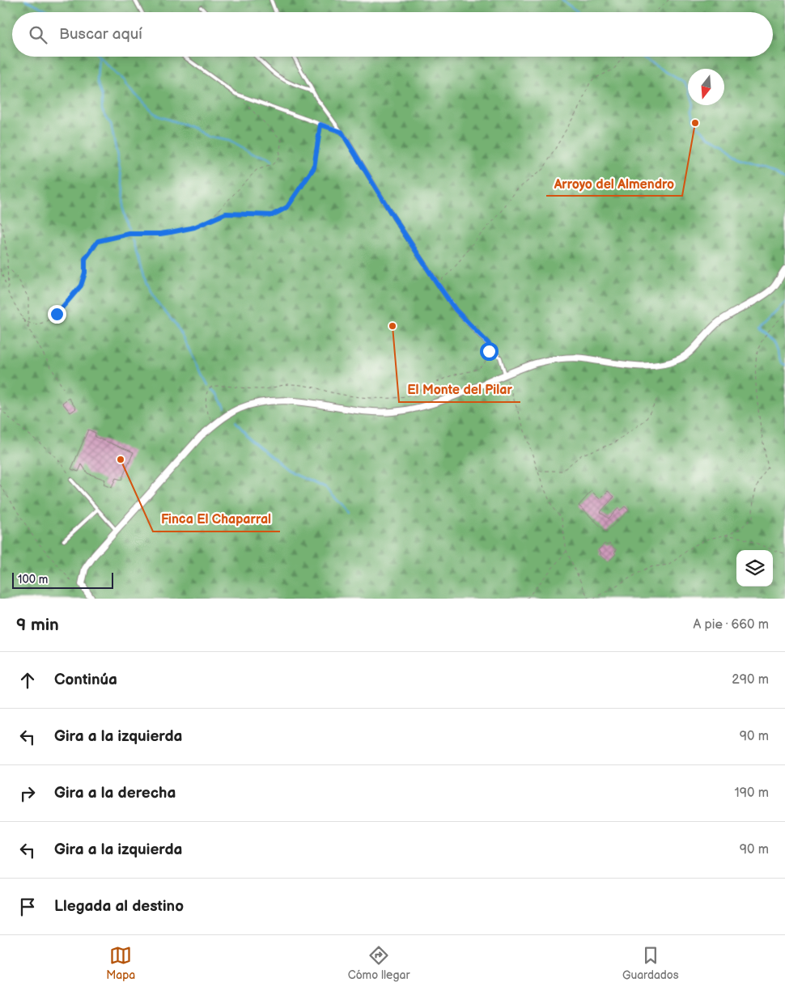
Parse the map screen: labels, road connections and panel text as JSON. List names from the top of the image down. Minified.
{"places":["Arroyo del Almendro","El Monte del Pilar","Finca El Chaparral"],"scale_bar":"100 m","north":"bottom","page":{"search":"Buscar aquí","scale":"100 m","heading":["9 min","A pie · 660 m"],"list":[["Continúa","290 m"],["Gira a la izquierda","90 m"],["Gira a la derecha","190 m"],["Gira a la izquierda","90 m"],"Llegada al destino"],"nav":["Mapa","Cómo llegar","Guardados"]}}
